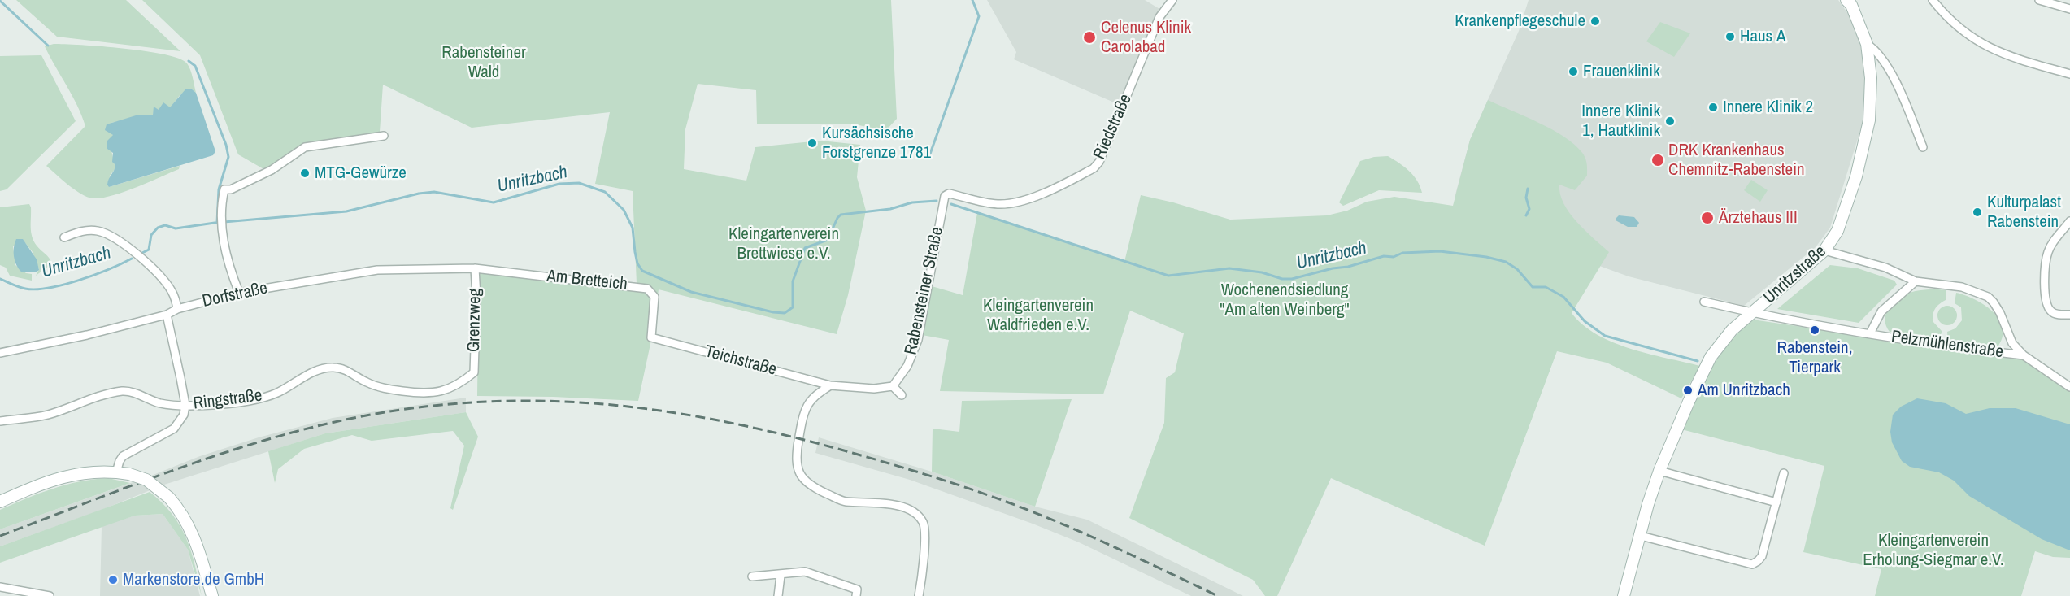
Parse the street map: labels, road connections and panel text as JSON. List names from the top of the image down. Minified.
{"streets":{"street":["Riedstraße","Unritzstraße","Am Bretteich","Rabensteiner Straße","Dorfstraße","Grenzweg","Pelzmühlenstraße","Teichstraße","Ringstraße"]},"crossings":[["Riedstraße","Rabensteiner Straße"],["Unritzstraße","Pelzmühlenstraße"],["Am Bretteich","Dorfstraße"],["Am Bretteich","Grenzweg"],["Am Bretteich","Teichstraße"],["Dorfstraße","Grenzweg"],["Grenzweg","Ringstraße"]],"water":["Unritzbach"],"parks":["Rabensteiner Wald","Kleingartenverein Brettwiese e.V.","Wochenendsiedlung \"Am alten Weinberg\"","Kleingartenverein Waldfrieden e.V.","Kleingartenverein Erholung-Siegmar e.V."],"places":["Krankenpflegeschule","Haus A","Celenus Klinik Carolabad","Frauenklinik","Innere Klinik 2","Innere Klinik 1, Hautklinik","Kursächsische Forstgrenze 1781","DRK Krankenhaus Chemnitz-Rabenstein","MTG-Gewürze","Kulturpalast Rabenstein","Ärztehaus III","Rabenstein, Tierpark","Am Unritzbach","Markenstore.de GmbH"]}
